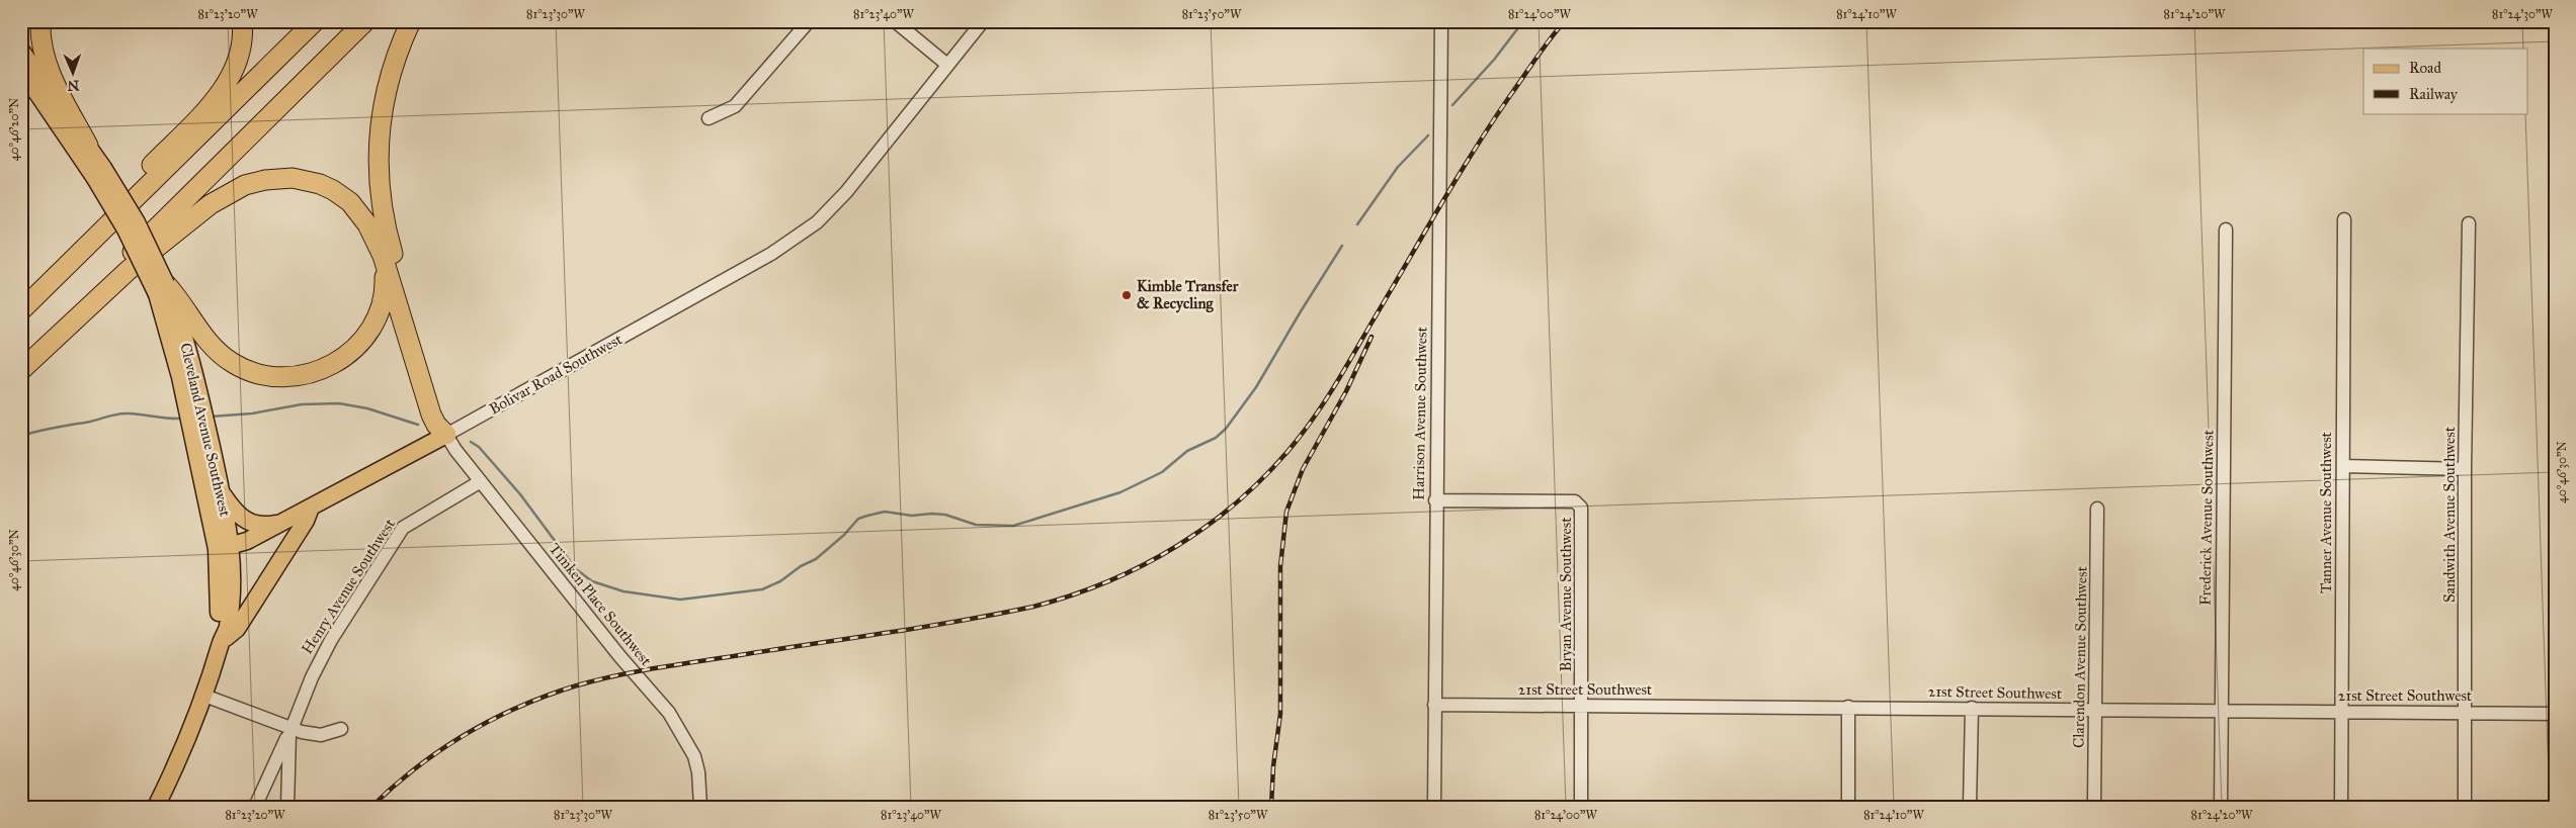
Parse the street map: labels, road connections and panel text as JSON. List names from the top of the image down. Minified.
{"streets":{"main road":["Bolivar Road Southwest","Cleveland Avenue Southwest"],"street":["Harrison Avenue Southwest","Tanner Avenue Southwest","Sandwith Avenue Southwest","Frederick Avenue Southwest","Henry Avenue Southwest","Bryan Avenue Southwest","Timken Place Southwest","Clarendon Avenue Southwest","21st Street Southwest"]},"crossings":[["Bolivar Road Southwest","Cleveland Avenue Southwest"],["Bolivar Road Southwest","Timken Place Southwest"],["Harrison Avenue Southwest","Bryan Avenue Southwest"],["Harrison Avenue Southwest","21st Street Southwest"],["Tanner Avenue Southwest","21st Street Southwest"],["Sandwith Avenue Southwest","21st Street Southwest"],["Frederick Avenue Southwest","21st Street Southwest"],["Henry Avenue Southwest","Timken Place Southwest"],["Bryan Avenue Southwest","21st Street Southwest"],["Clarendon Avenue Southwest","21st Street Southwest"]],"places":["Kimble Transfer & Recycling"],"legend":["Road","Railway"],"north":"bottom","coordinates":["81°23'20\"W","81°23'30\"W","81°23'40\"W","81°23'50\"W","81°24'00\"W","81°24'10\"W","81°24'20\"W","81°24'30\"W","40°46'20\"N","40°46'30\"N"]}
